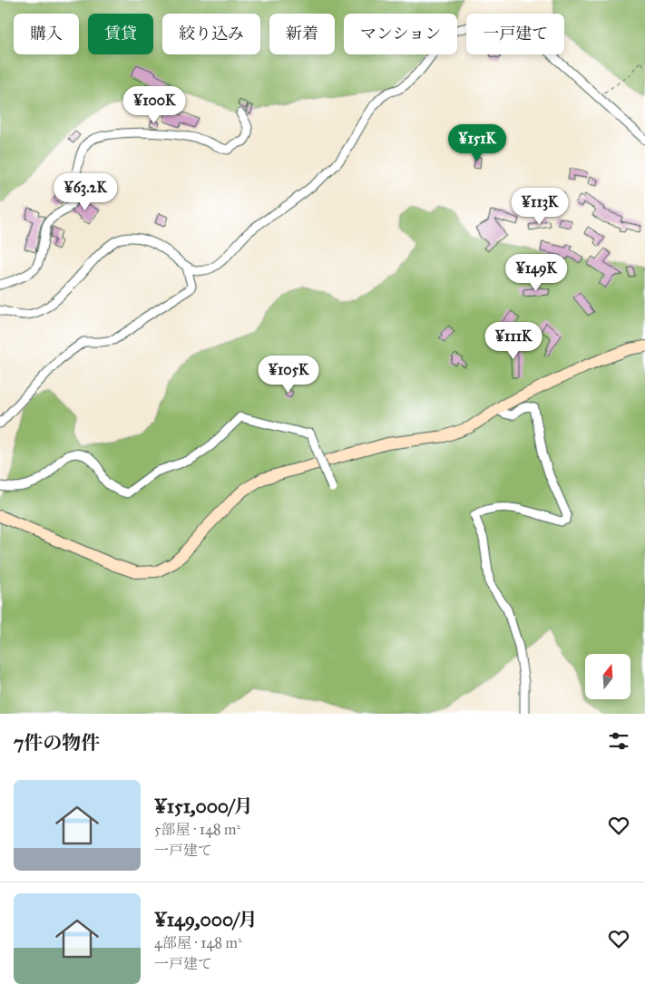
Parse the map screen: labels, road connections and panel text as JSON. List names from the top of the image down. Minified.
{"north":"top","page":{"chip":["購入","賃貸","絞り込み","新着","マンション","一戸建て"],"price":["¥100K","¥151K","¥63.2K","¥113K","¥149K","¥111K","¥105K"],"heading":"7件の物件","list":[{"name":"¥151,000/月","note":"5部屋 · 148 m² · 一戸建て"},{"name":"¥149,000/月","note":"4部屋 · 148 m² · 一戸建て"}]}}
